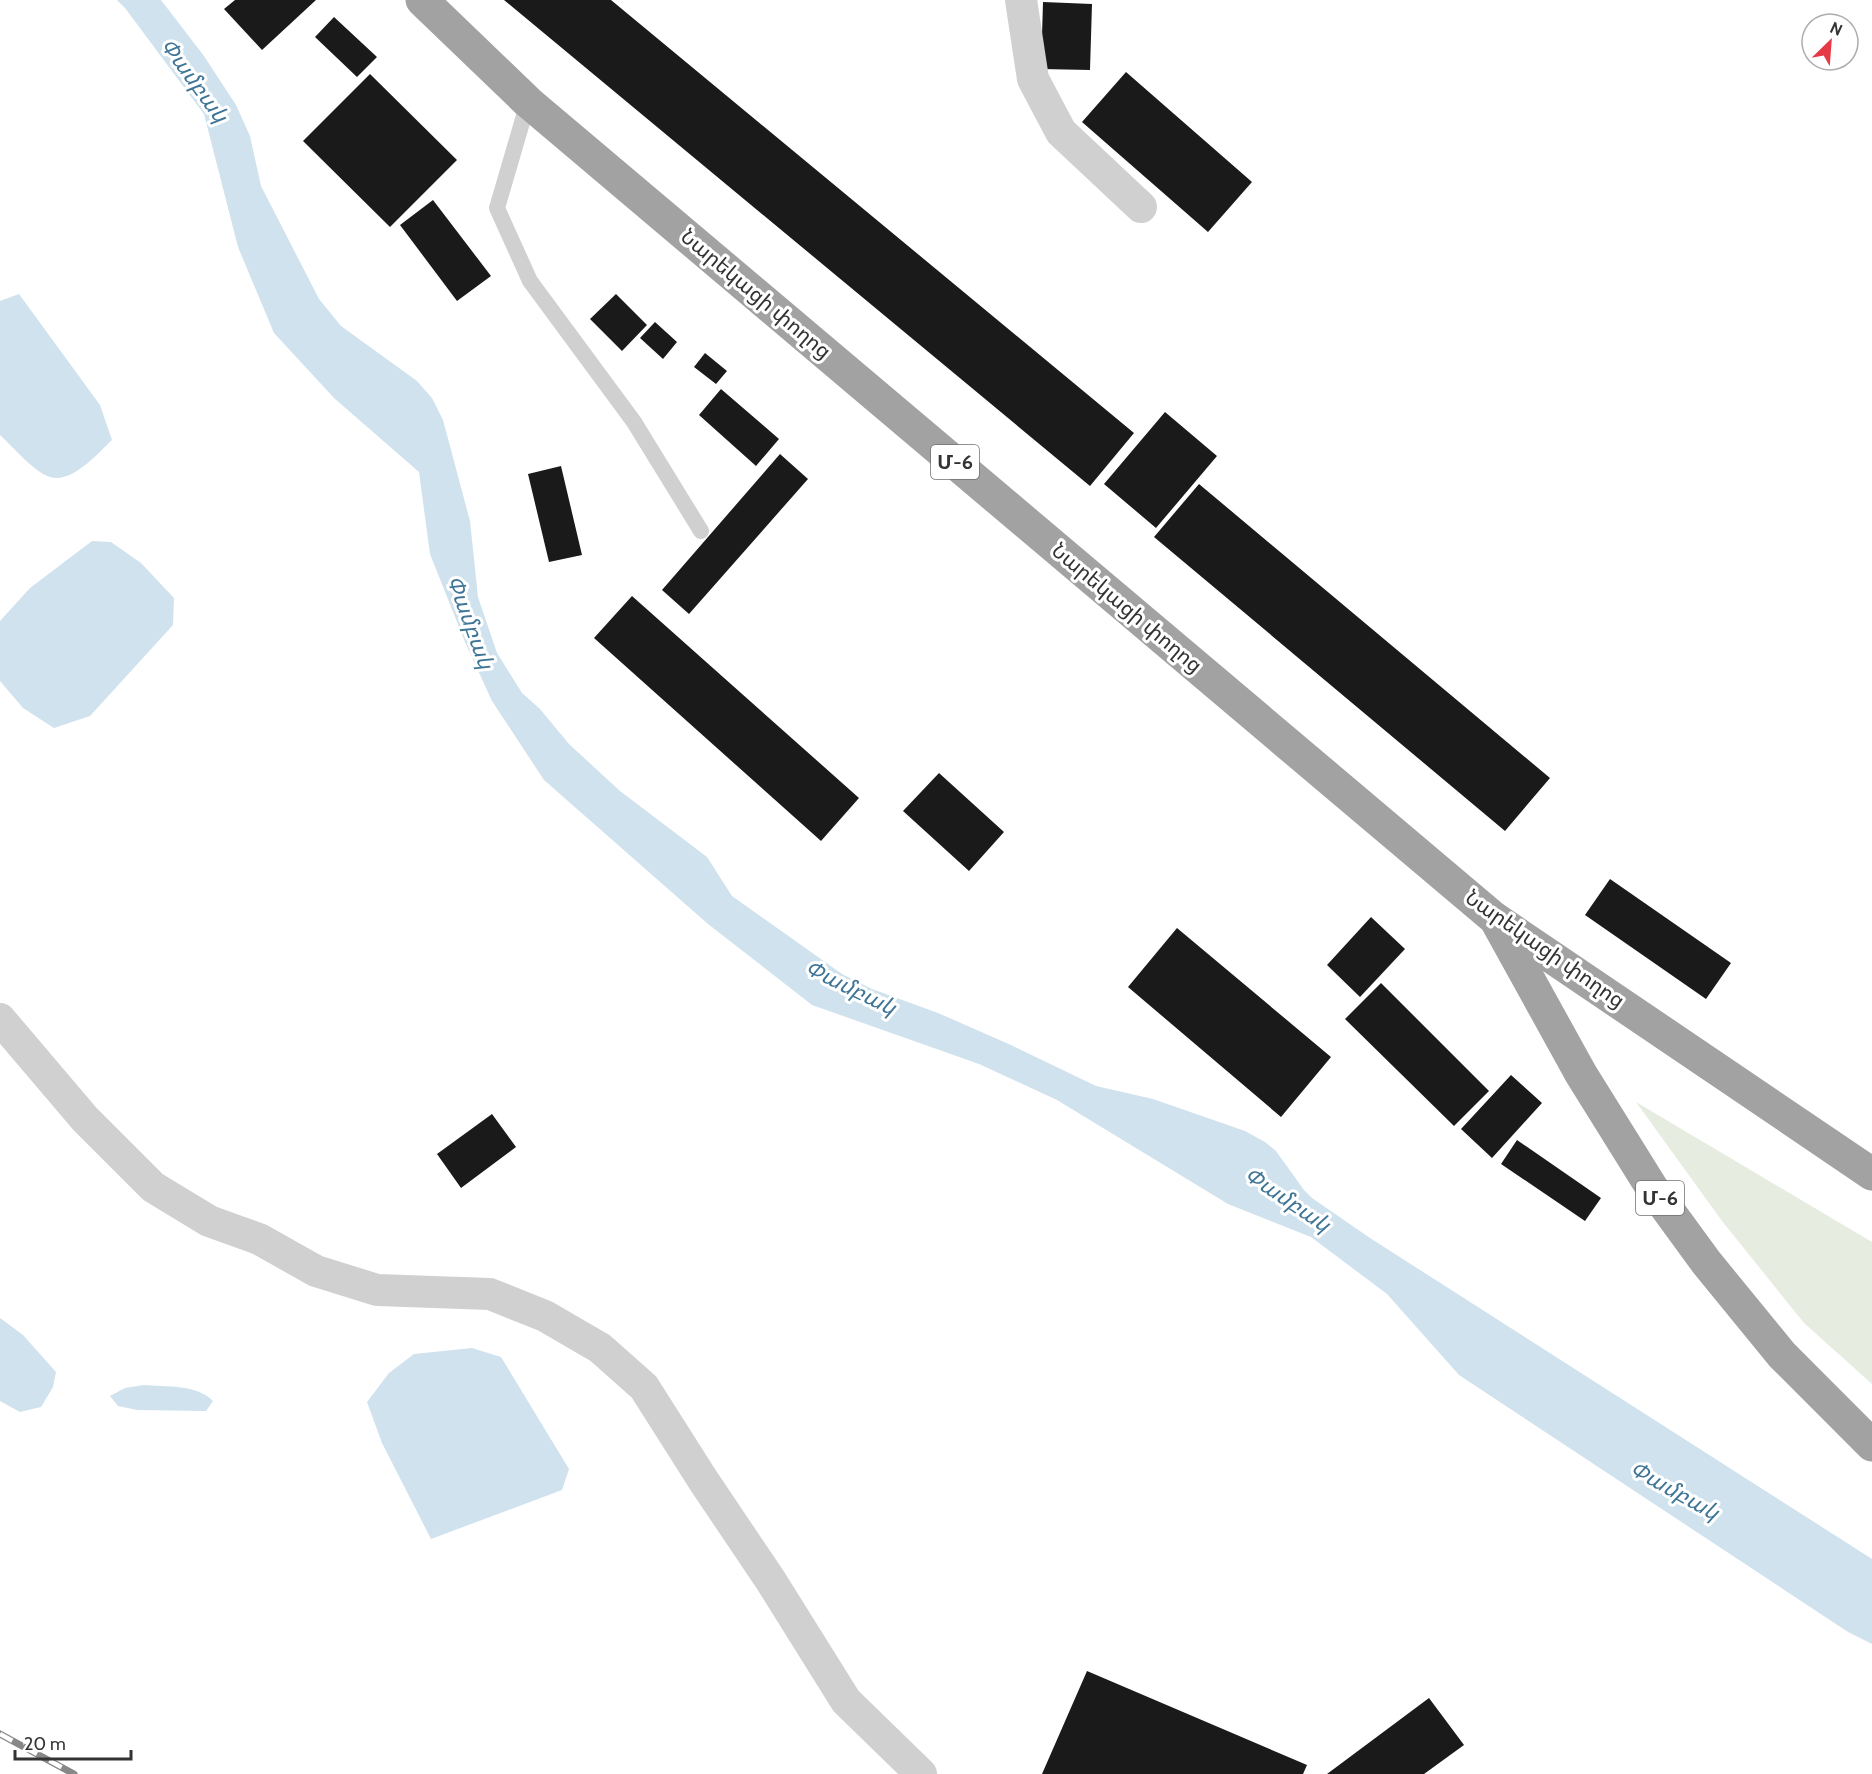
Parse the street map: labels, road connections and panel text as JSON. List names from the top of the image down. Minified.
{"streets":{"highway":["Նարեկացի փողոց","Մ-6"]},"crossings":[["Նարեկացի փողոց","Մ-6"]],"water":["Փամբակ"],"scale_bar":"20 m","north":"top right"}
